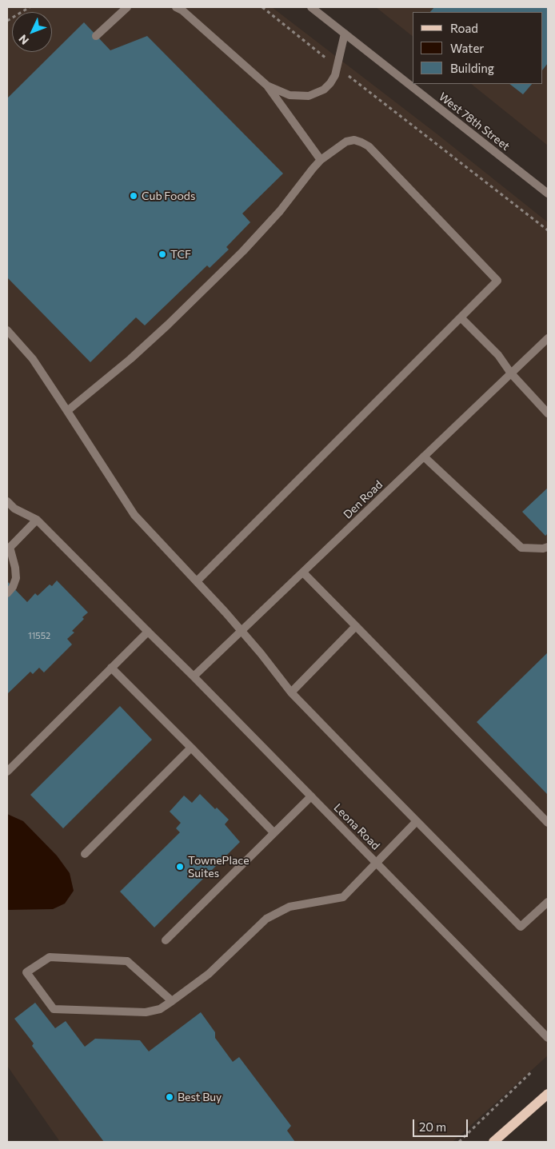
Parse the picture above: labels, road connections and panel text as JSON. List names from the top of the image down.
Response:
{
  "streets": {
    "street": ["West 78th Street", "Den Road", "Leona Road"]
  },
  "crossings": [
    ["Den Road", "Leona Road"]
  ],
  "places": [
    "Cub Foods",
    "TCF",
    "TownePlace Suites",
    "Best Buy"
  ],
  "house_numbers": ["11552"],
  "legend": ["Road", "Water", "Building"],
  "scale_bar": "20 m",
  "north": "bottom left"
}
